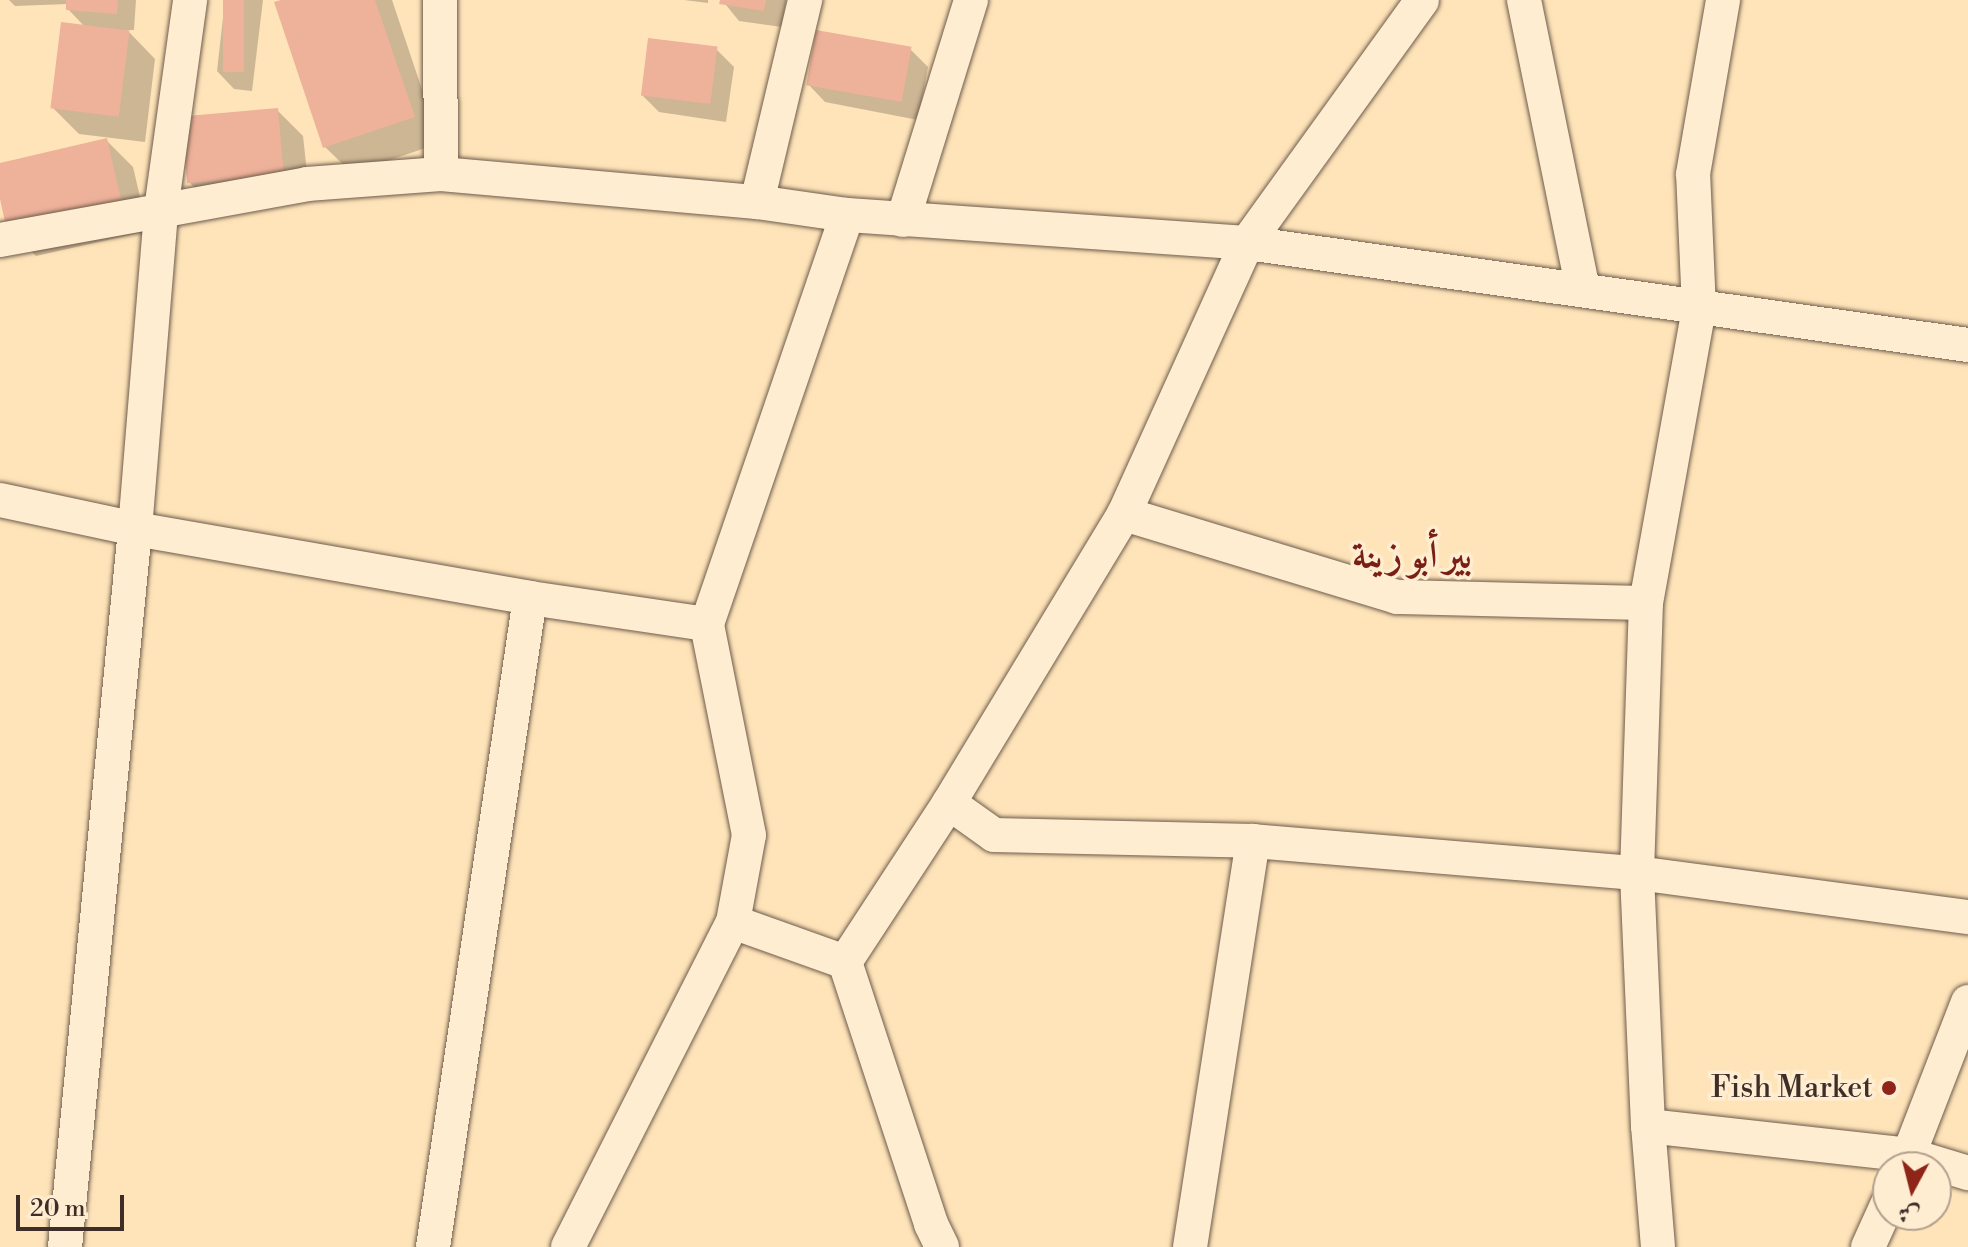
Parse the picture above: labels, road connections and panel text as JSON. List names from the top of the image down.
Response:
{
  "districts": ["بير أبو زينة"],
  "places": ["Fish Market"],
  "scale_bar": "20 m",
  "north": "bottom"
}
